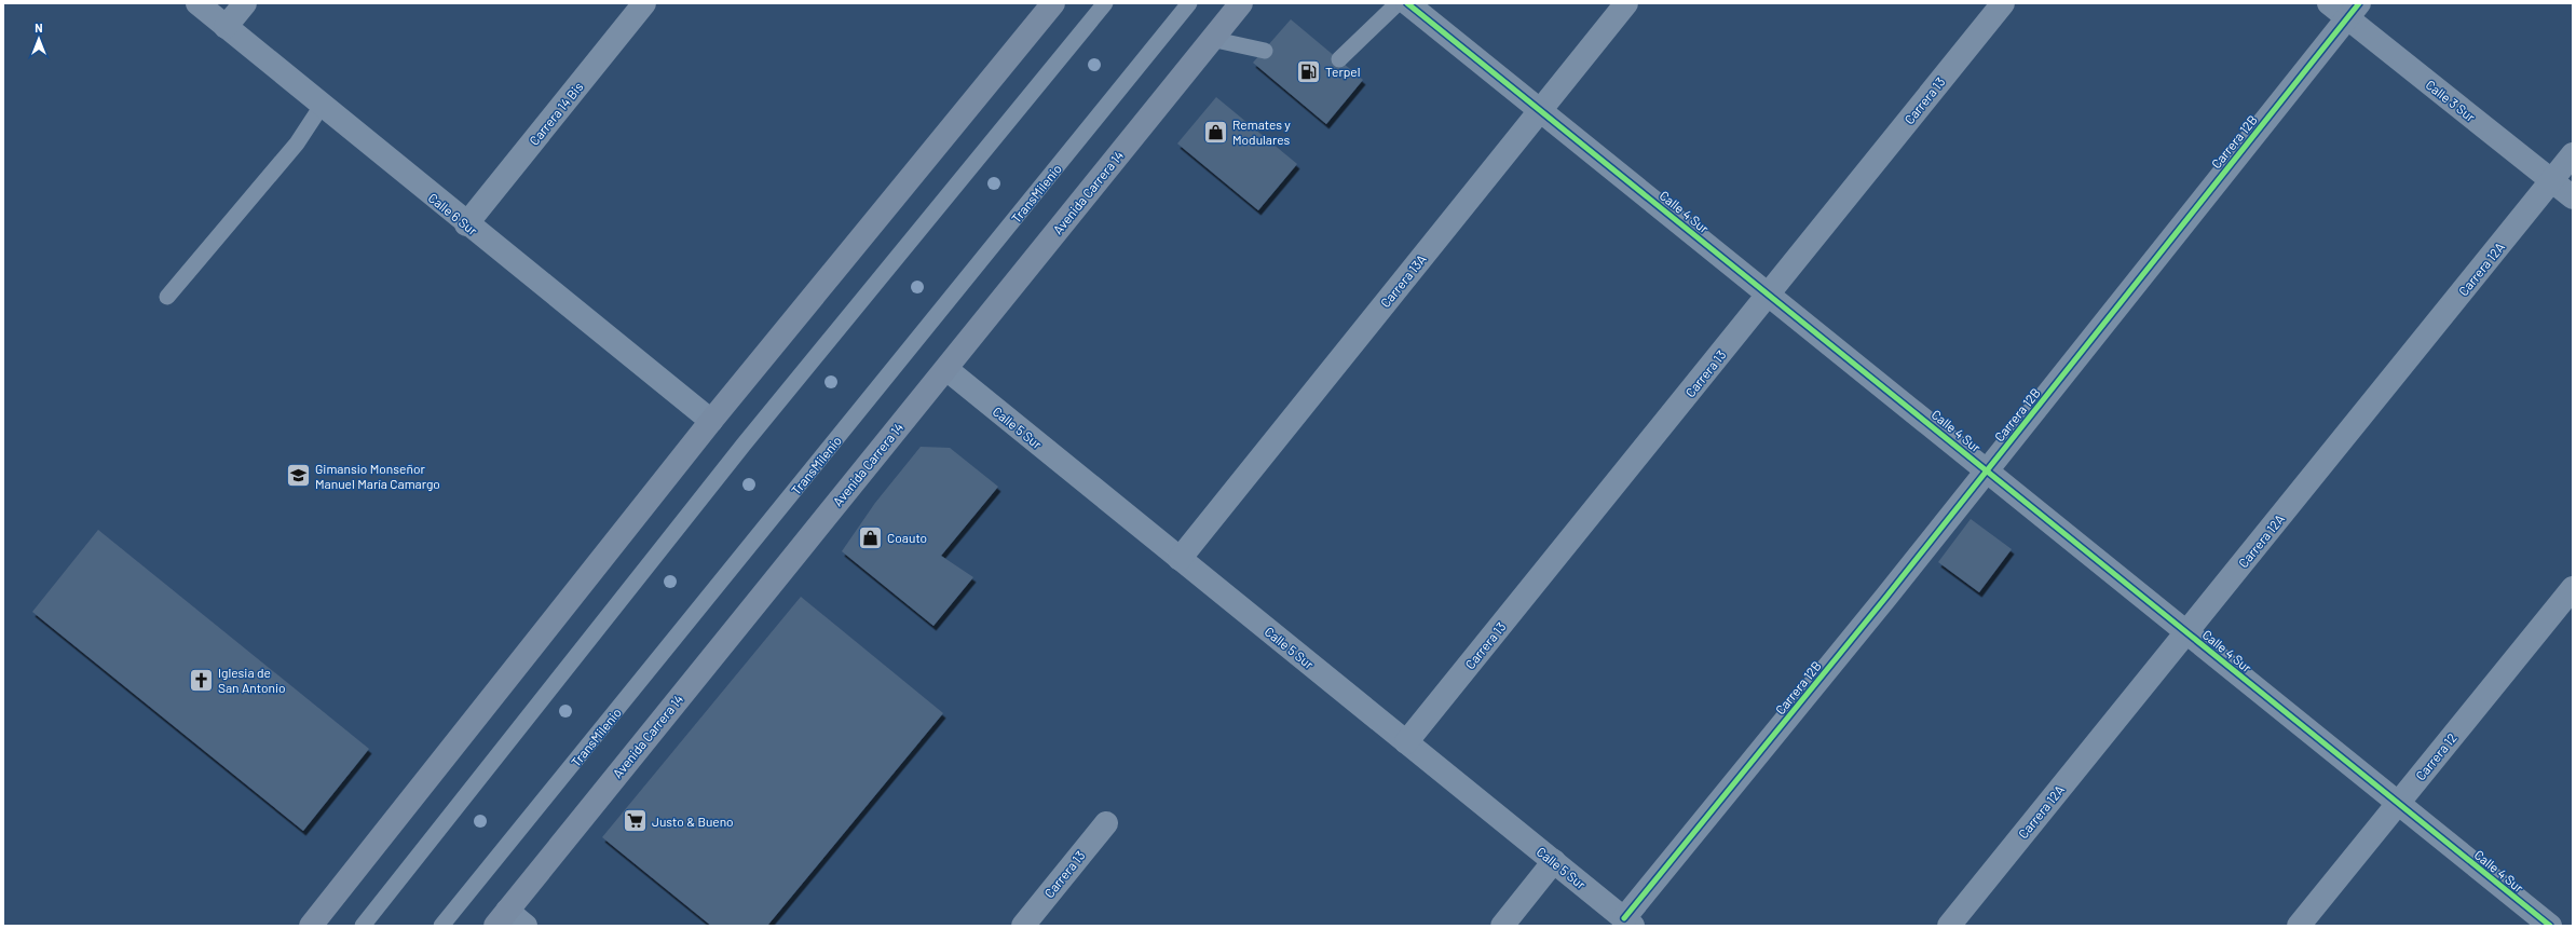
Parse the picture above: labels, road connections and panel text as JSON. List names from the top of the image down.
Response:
{
  "streets": {
    "main road": ["Avenida Carrera 14"],
    "street": [
      "Carrera 13",
      "Calle 3 Sur",
      "Carrera 14 Bis",
      "Carrera 12B",
      "Calle 4 Sur",
      "Calle 6 Sur",
      "Carrera 12A",
      "Carrera 13A",
      "Calle 5 Sur",
      "Carrera 12"
    ],
    "lane": ["TransMilenio"]
  },
  "crossings": [
    ["Carrera 13", "Calle 4 Sur"],
    ["Carrera 13", "Calle 5 Sur"],
    ["Calle 3 Sur", "Carrera 12B"],
    ["Calle 3 Sur", "Carrera 12A"],
    ["Carrera 14 Bis", "Calle 6 Sur"],
    ["Carrera 12B", "Calle 4 Sur"],
    ["Carrera 12B", "Calle 5 Sur"],
    ["Avenida Carrera 14", "Calle 5 Sur"],
    ["Calle 4 Sur", "Carrera 12A"],
    ["Calle 4 Sur", "Carrera 13A"],
    ["Calle 4 Sur", "Carrera 12"],
    ["Carrera 13A", "Calle 5 Sur"]
  ],
  "places": {
    "fuel station": ["Terpel"],
    "shop": ["Remates y Modulares", "Coauto"],
    "school or university": ["Gimansio Monseñor Manuel María Camargo"],
    "church": ["Iglesia de San Antonio"],
    "supermarket": ["Justo & Bueno"]
  },
  "north": "top"
}
